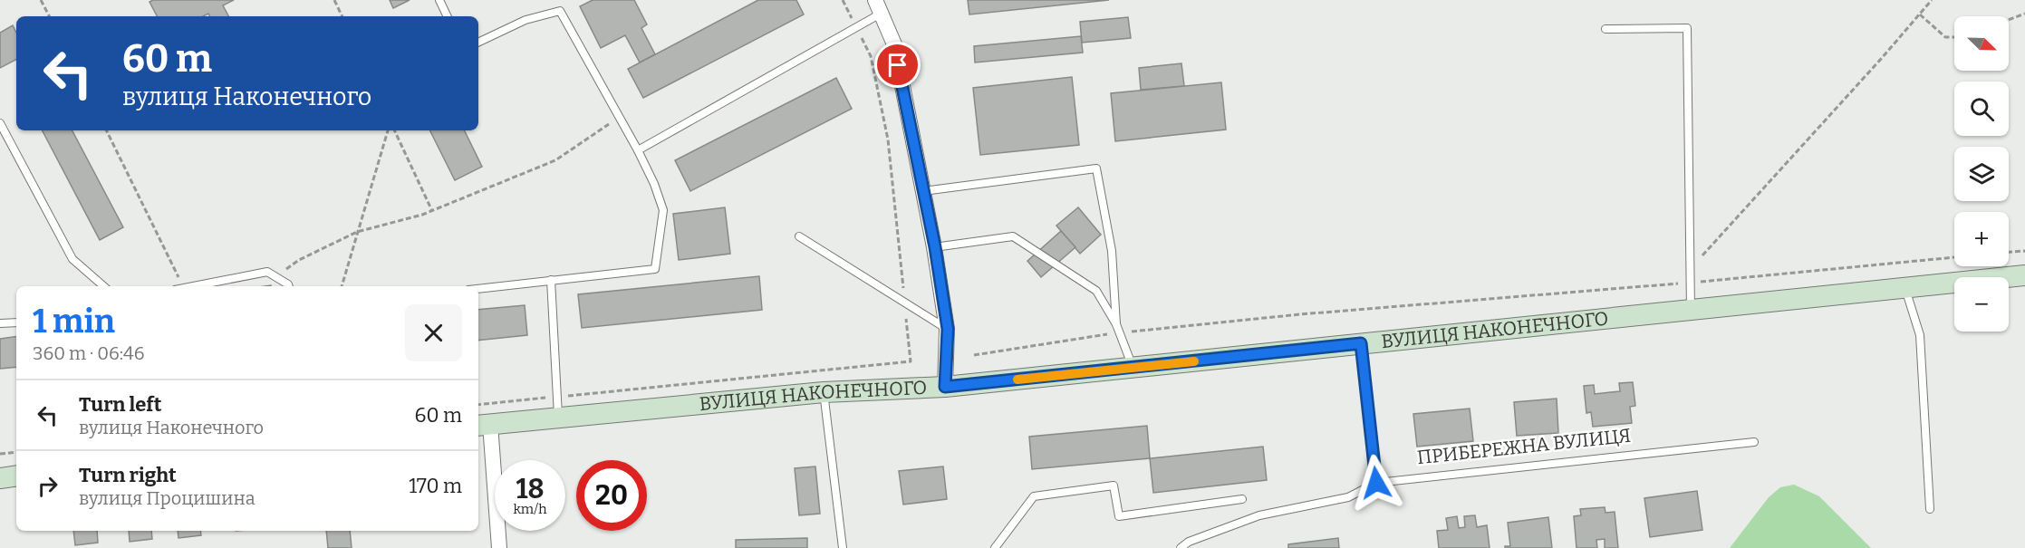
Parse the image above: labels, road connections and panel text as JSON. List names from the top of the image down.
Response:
{
  "streets": {
    "street": ["ВУЛИЦЯ НАКОНЕЧНОГО"],
    "lane": ["ПРИБЕРЕЖНА ВУЛИЦЯ"]
  },
  "north": "bottom right",
  "page": {
    "map_buttons": ["+", "−"],
    "turn": ["60 m", "вулиця Наконечного"],
    "heading": ["1 min", "360 m · 06:46"],
    "list": [
      {
        "name": "Turn left",
        "note": "вулиця Наконечного",
        "value": "60 m"
      },
      {
        "name": "Turn right",
        "note": "вулиця Процишина",
        "value": "170 m"
      }
    ],
    "speed": "18 km/h",
    "limit": "20"
  }
}
